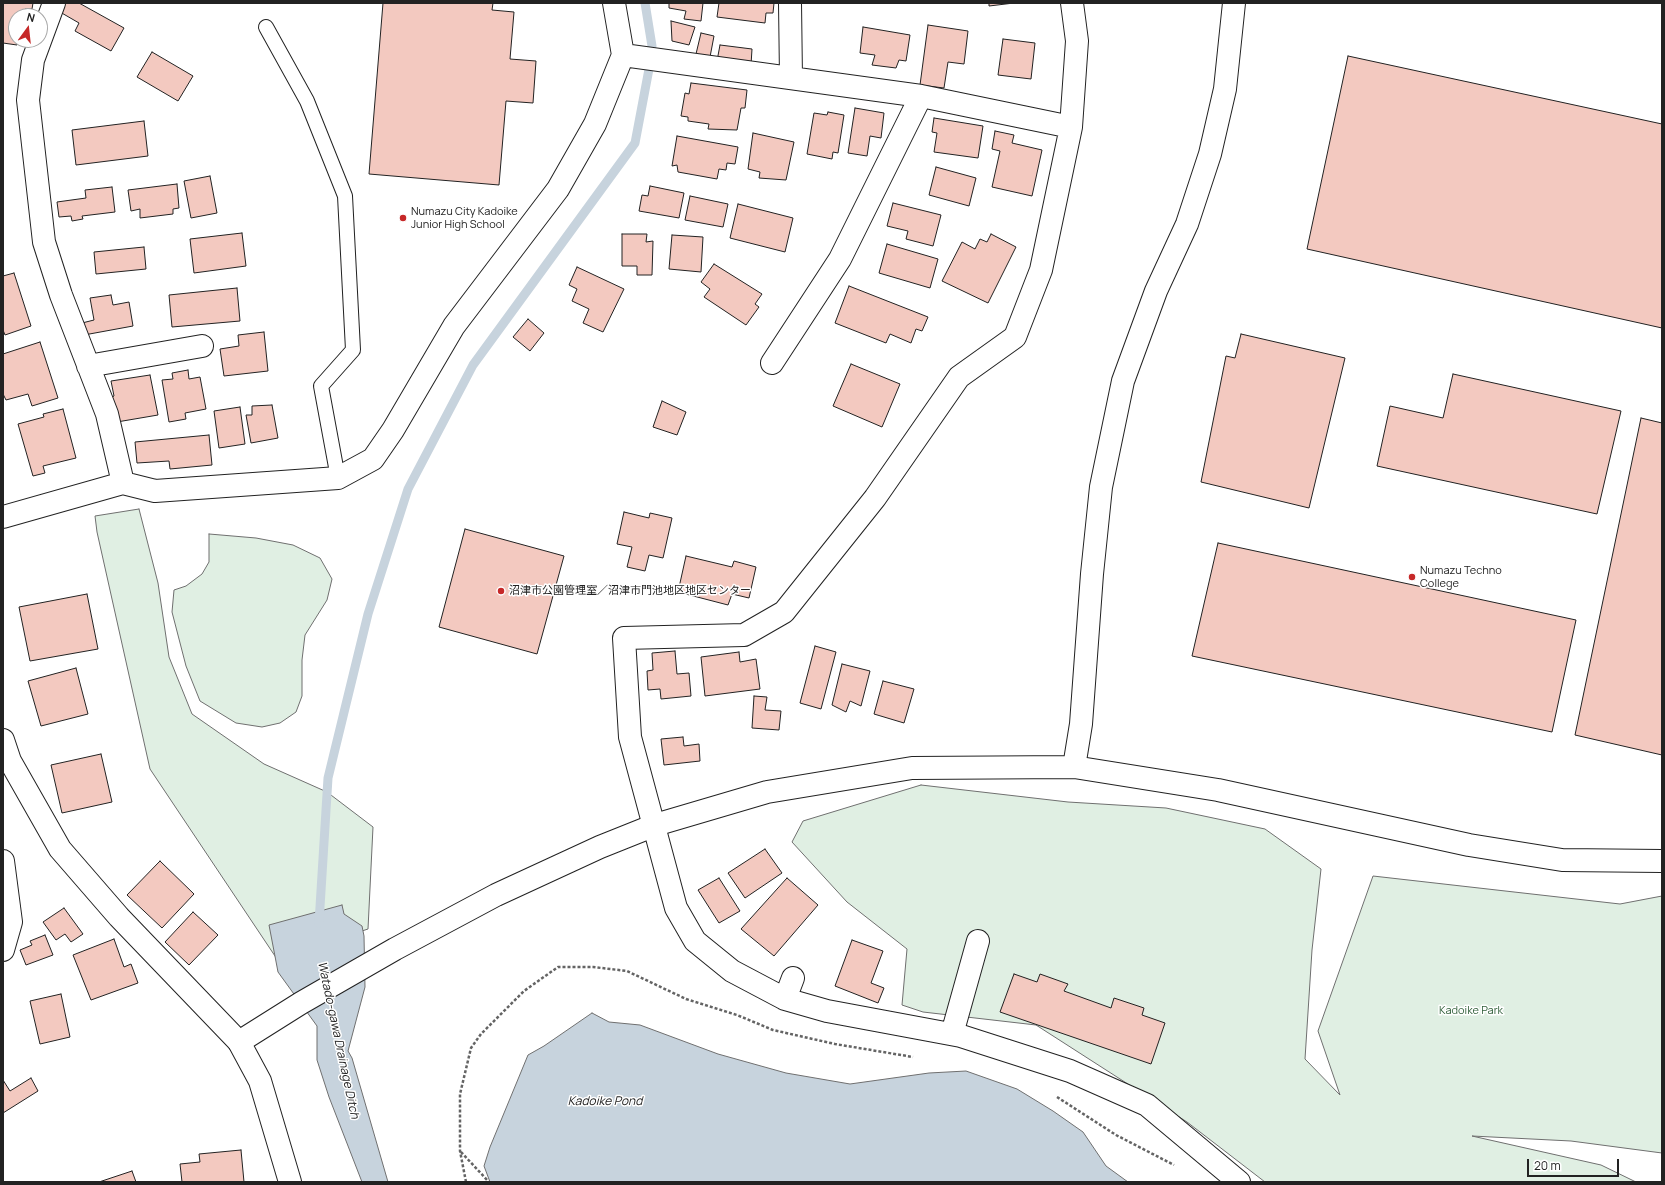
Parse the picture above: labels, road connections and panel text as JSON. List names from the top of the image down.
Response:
{
  "water": ["Watado-gawa Drainage Ditch", "Kadoike Pond"],
  "parks": ["Kadoike Park"],
  "places": ["Numazu City Kadoike Junior High School", "Numazu Techno College", "沼津市公園管理室／沼津市門池地区地区センター"],
  "scale_bar": "20 m",
  "north": "top"
}
